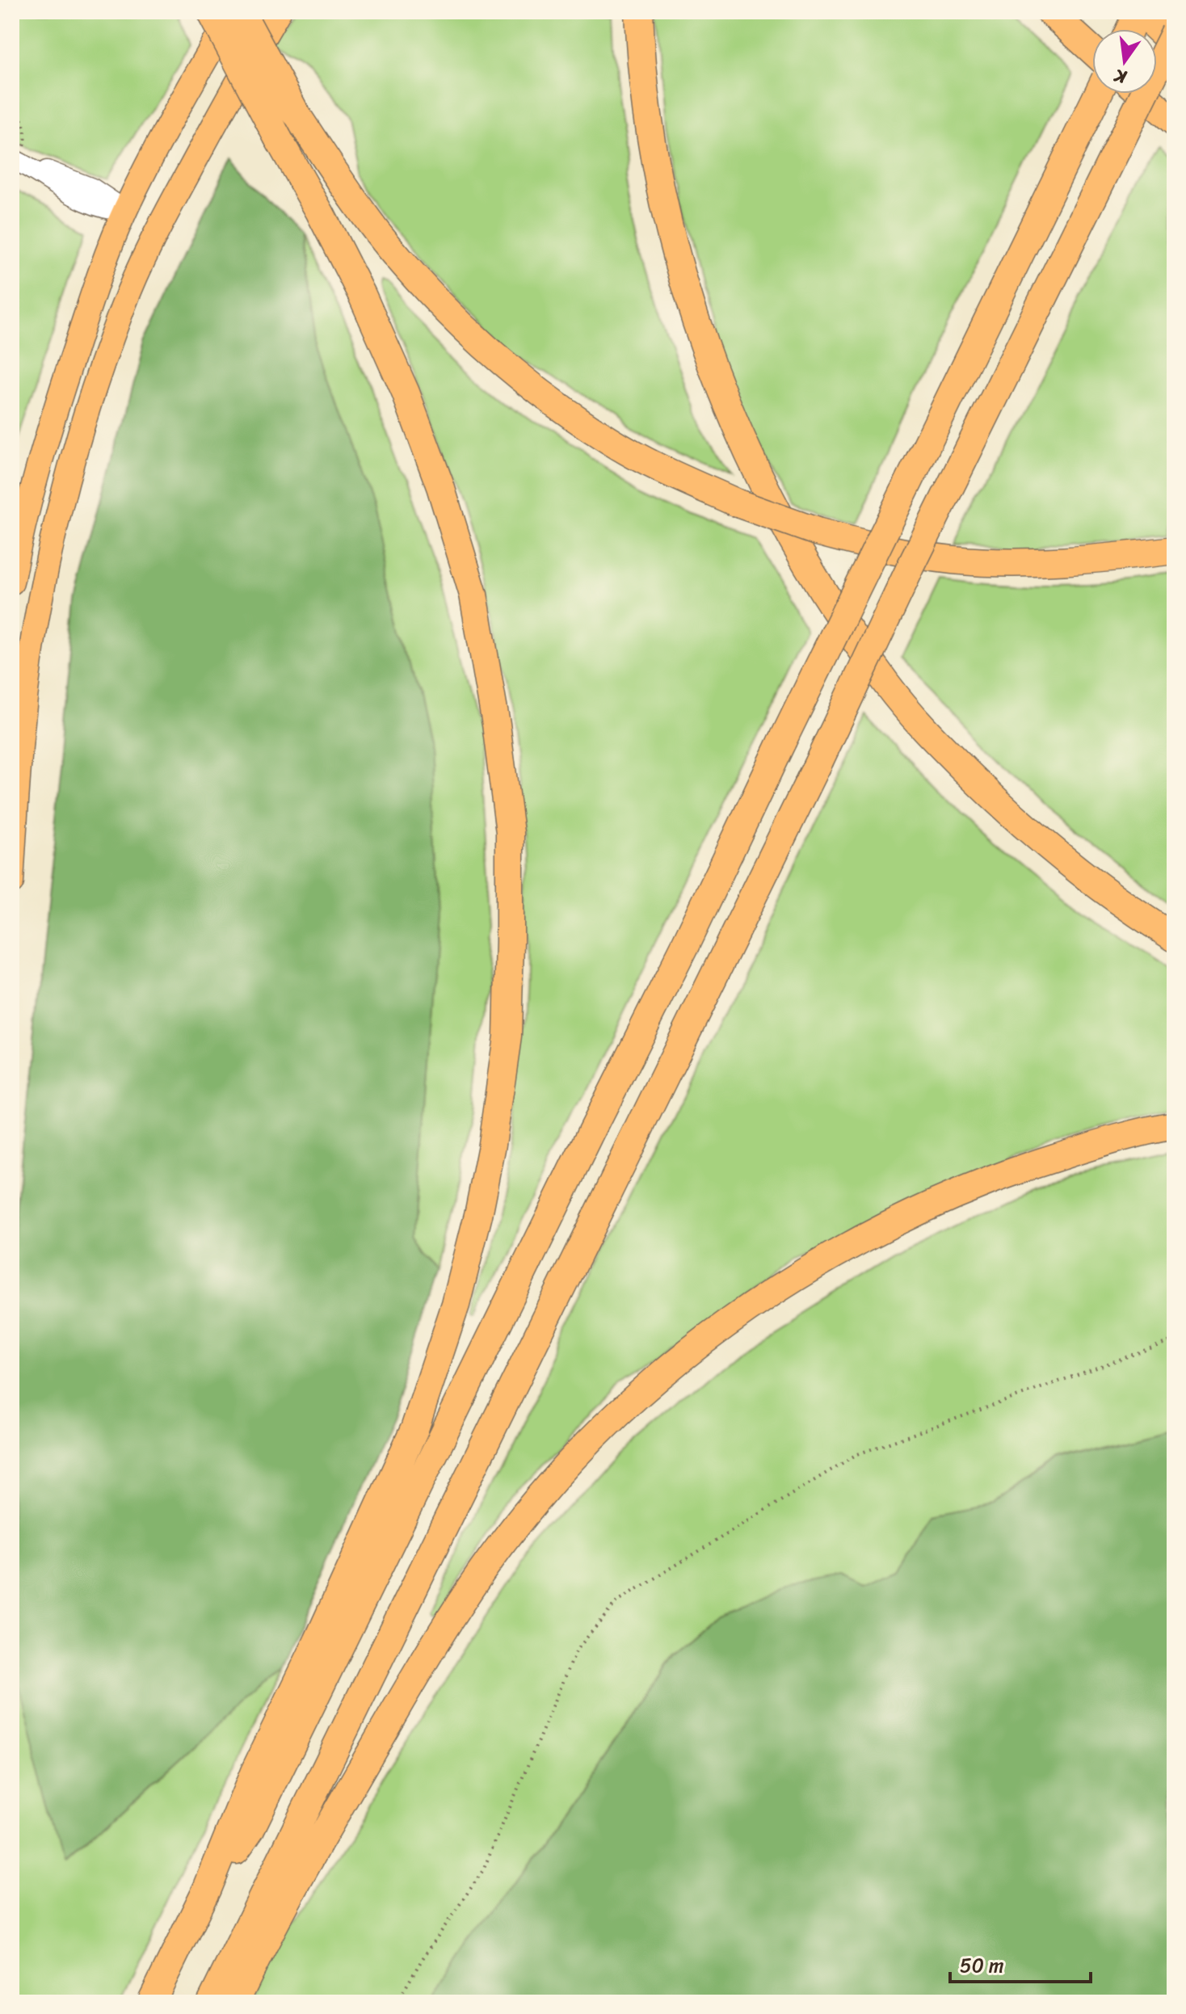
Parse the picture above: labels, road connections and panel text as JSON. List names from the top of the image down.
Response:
{
  "scale_bar": "50 m",
  "north": "bottom"
}
